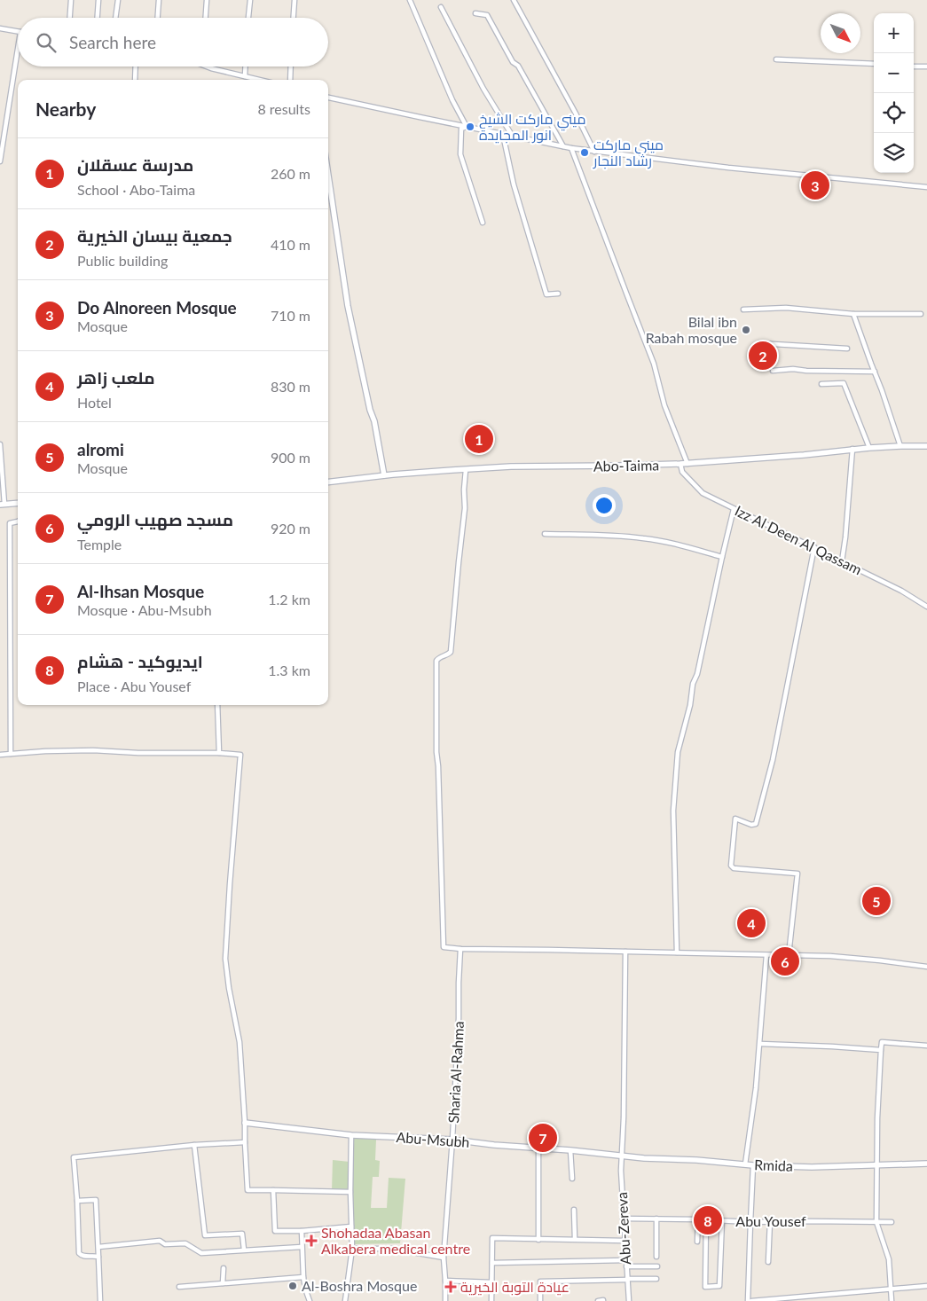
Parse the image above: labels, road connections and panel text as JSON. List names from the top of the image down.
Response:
{
  "streets": {
    "street": [
      "Abo-Taima",
      "Izz Al Deen Al Qassam",
      "Sharia Al-Rahma",
      "Abu-Msubh",
      "Rmida",
      "Abu Yousef",
      "Abu-Zereva"
    ]
  },
  "crossings": [
    ["Abo-Taima", "Izz Al Deen Al Qassam"],
    ["Sharia Al-Rahma", "Abu-Msubh"],
    ["Abu-Msubh", "Rmida"],
    ["Abu-Msubh", "Abu-Zereva"],
    ["Rmida", "Abu-Zereva"],
    ["Abu Yousef", "Abu-Zereva"]
  ],
  "places": {
    "other": [
      "ميني ماركت الشيخ انور المجايدة",
      "ميني ماركت رشاد النجار",
      "Bilal ibn Rabah mosque",
      "Al-Boshra Mosque"
    ],
    "health": ["Shohadaa Abasan Alkabera medical centre", "عيادة التوبة الخيرية"]
  },
  "north": "bottom right",
  "page": {
    "map_buttons": ["+", "−"],
    "search": "Search here",
    "heading": ["Nearby", "8 results"],
    "list": [
      {
        "mark": "1",
        "name": "مدرسة عسقلان",
        "note": "School · Abo-Taima",
        "value": "260 m"
      },
      {
        "mark": "2",
        "name": "جمعية بيسان الخيرية",
        "note": "Public building",
        "value": "410 m"
      },
      {
        "mark": "3",
        "name": "Do Alnoreen Mosque",
        "note": "Mosque",
        "value": "710 m"
      },
      {
        "mark": "4",
        "name": "ملعب زاهر",
        "note": "Hotel",
        "value": "830 m"
      },
      {
        "mark": "5",
        "name": "alromi",
        "note": "Mosque",
        "value": "900 m"
      },
      {
        "mark": "6",
        "name": "مسجد صهيب الرومي",
        "note": "Temple",
        "value": "920 m"
      },
      {
        "mark": "7",
        "name": "Al-Ihsan Mosque",
        "note": "Mosque · Abu-Msubh",
        "value": "1.2 km"
      },
      {
        "mark": "8",
        "name": "ايديوكيد - هشام",
        "note": "Place · Abu Yousef",
        "value": "1.3 km"
      }
    ],
    "pins": [
      "3",
      "2",
      "1",
      "5",
      "4",
      "6",
      "7",
      "8"
    ]
  }
}
